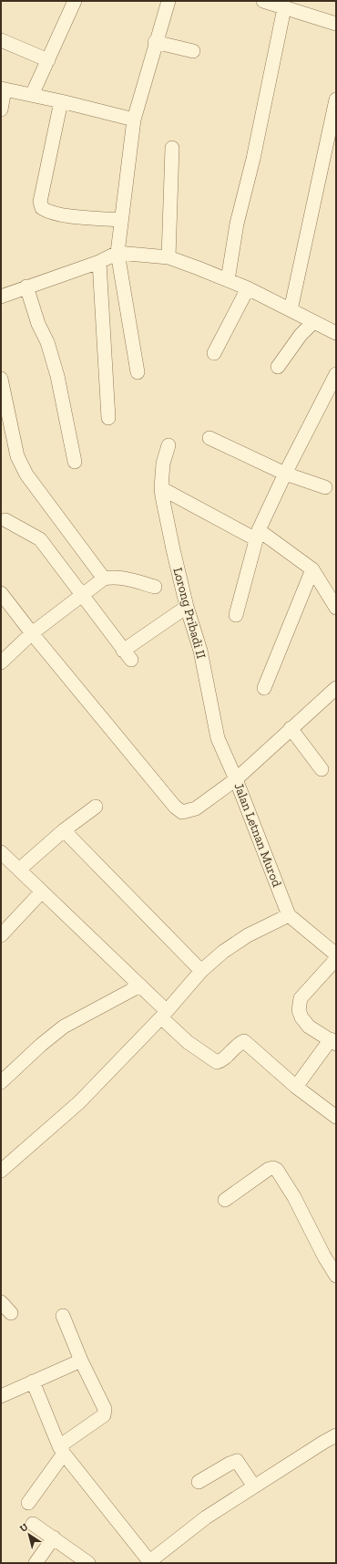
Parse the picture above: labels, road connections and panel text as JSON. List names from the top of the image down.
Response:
{
  "streets": {
    "street": ["Lorong Pribadi II", "Jalan Letnan Murod"]
  },
  "crossings": [
    ["Lorong Pribadi II", "Jalan Letnan Murod"]
  ],
  "north": "top left"
}
